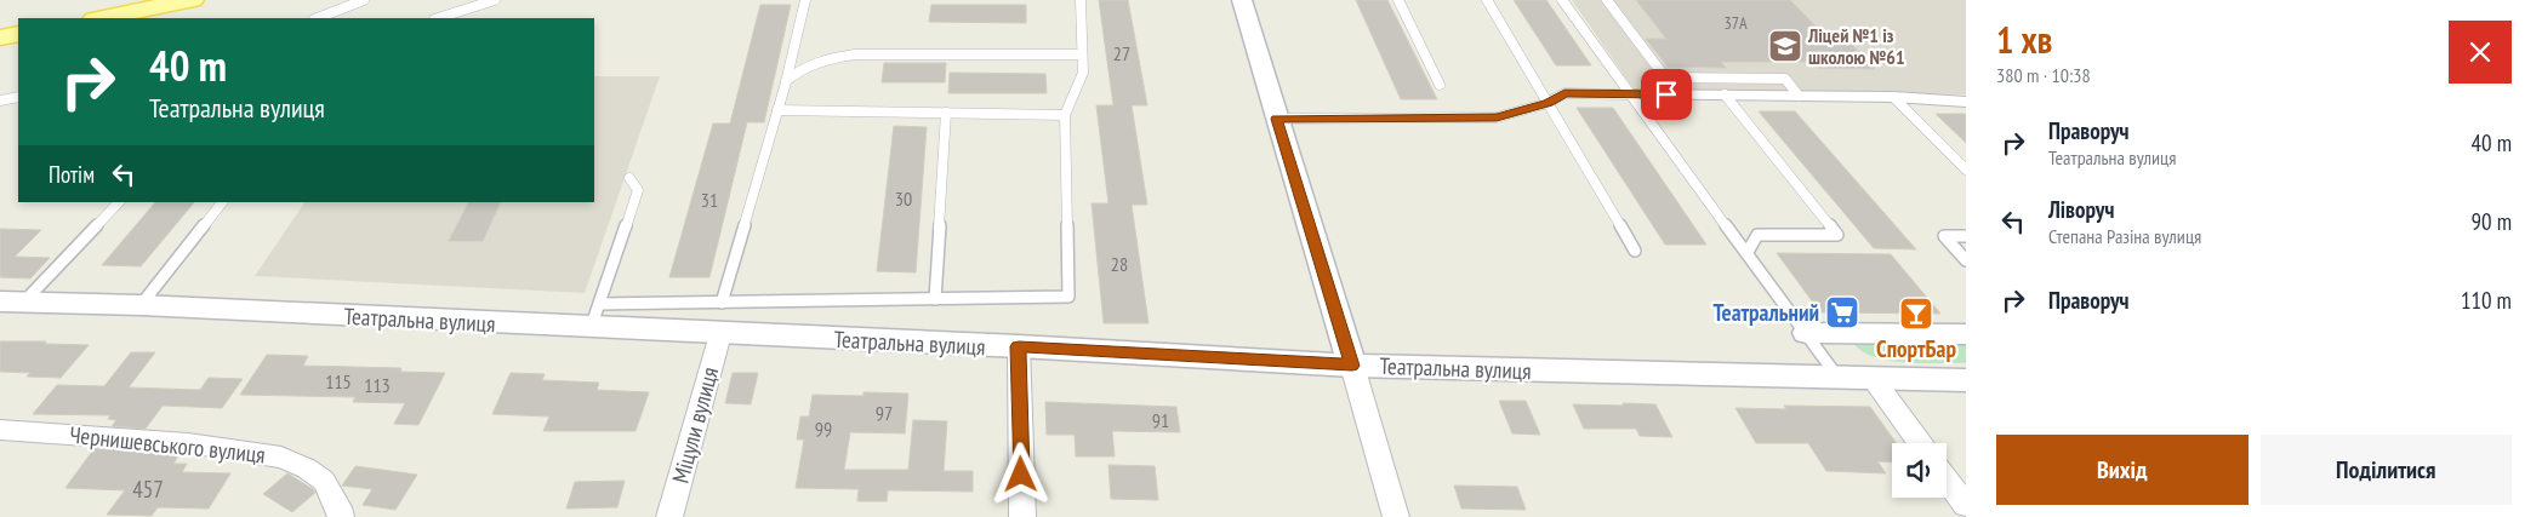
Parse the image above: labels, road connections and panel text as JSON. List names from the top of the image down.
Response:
{
  "streets": {
    "street": ["Театральна вулиця", "Міцули вулиця", "Чернишевського вулиця"]
  },
  "crossings": [
    ["Театральна вулиця", "Міцули вулиця"]
  ],
  "places": {
    "school or university": ["Ліцей №1 із школою №61"],
    "supermarket": ["Театральний"],
    "bar": ["СпортБар"]
  },
  "house_numbers": [
    "37А",
    "27",
    "30",
    "31",
    "28",
    "115",
    "113",
    "97",
    "91",
    "99",
    "457"
  ],
  "page": {
    "heading": ["1 хв", "380 m · 10:38"],
    "turn": ["40 m", "Театральна вулиця"],
    "list": [
      {
        "name": "Праворуч",
        "note": "Театральна вулиця",
        "value": "40 m"
      },
      {
        "name": "Ліворуч",
        "note": "Степана Разіна вулиця",
        "value": "90 m"
      },
      {
        "name": "Праворуч",
        "value": "110 m"
      }
    ],
    "then": "Потім",
    "buttons": ["Вихід", "Поділитися"]
  }
}
